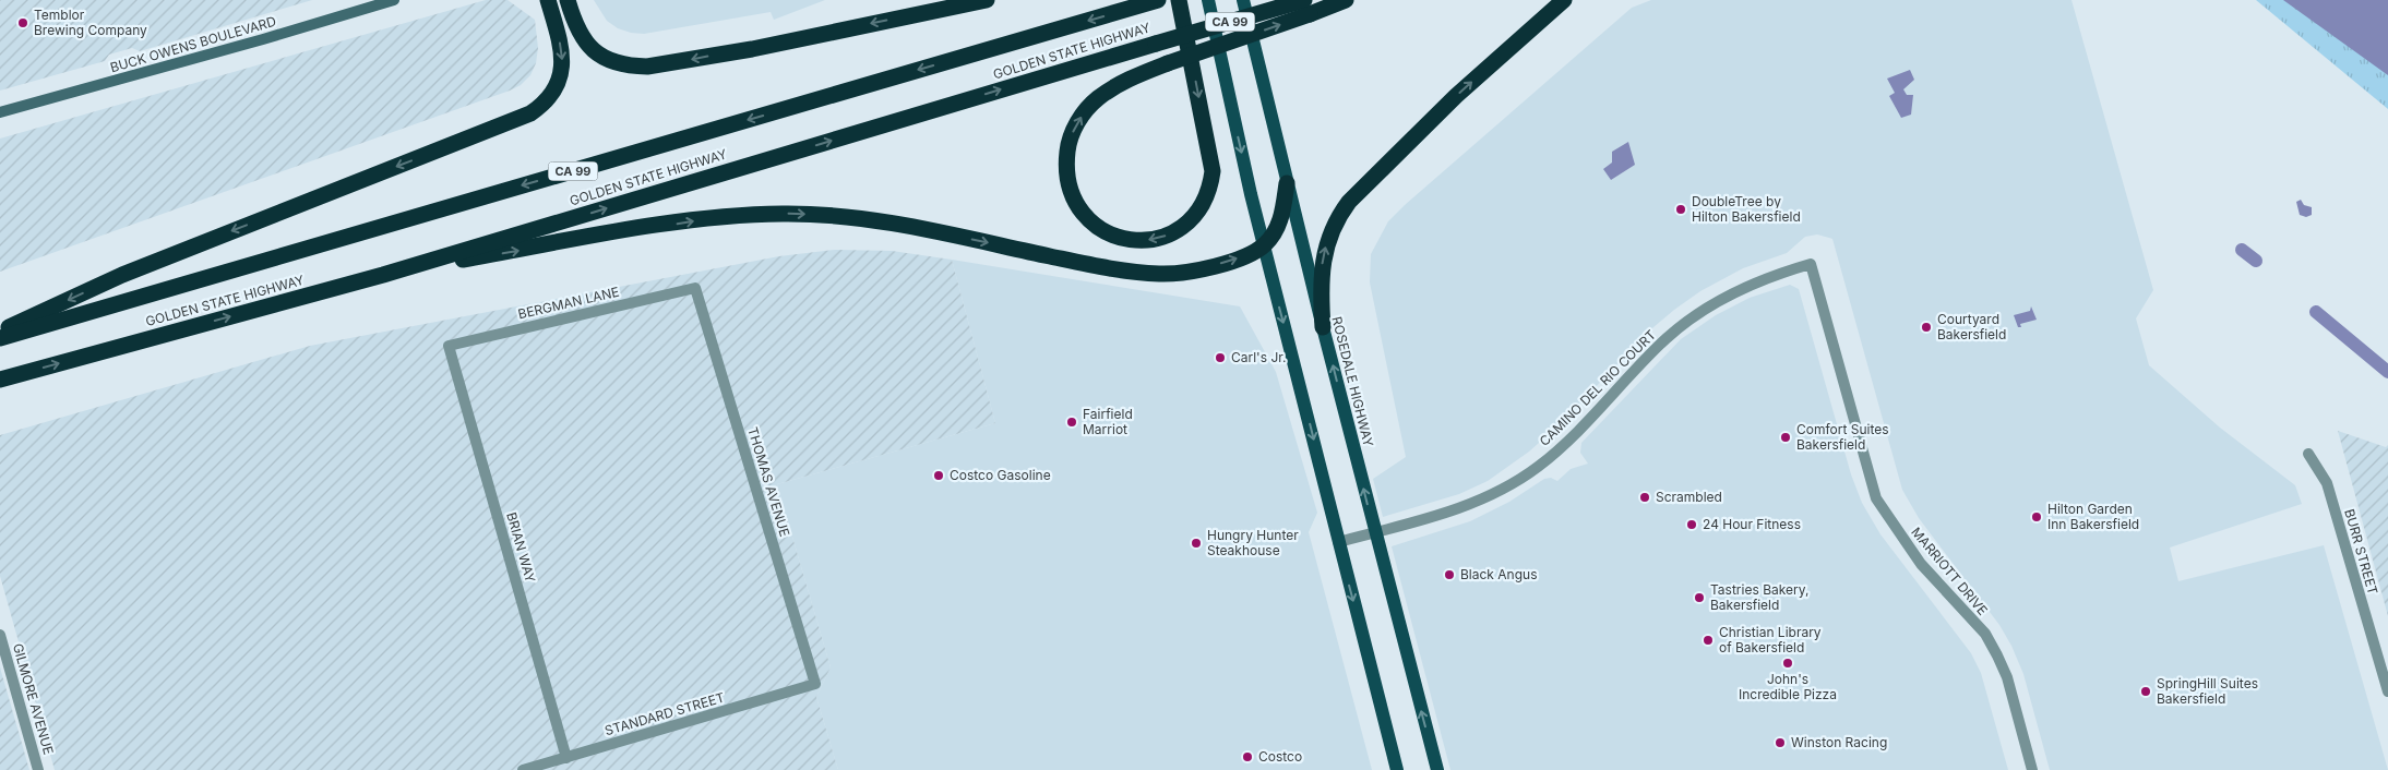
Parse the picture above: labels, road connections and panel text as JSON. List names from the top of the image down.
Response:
{
  "streets": {
    "highway": ["CA 99", "GOLDEN STATE HIGHWAY"],
    "main road": ["BUCK OWENS BOULEVARD", "ROSEDALE HIGHWAY"],
    "street": [
      "BERGMAN LANE",
      "CAMINO DEL RIO COURT",
      "THOMAS AVENUE",
      "BRIAN WAY",
      "BURR STREET",
      "MARRIOTT DRIVE",
      "GILMORE AVENUE",
      "STANDARD STREET"
    ]
  },
  "crossings": [
    ["BERGMAN LANE", "THOMAS AVENUE"],
    ["BERGMAN LANE", "BRIAN WAY"],
    ["ROSEDALE HIGHWAY", "CAMINO DEL RIO COURT"],
    ["CAMINO DEL RIO COURT", "MARRIOTT DRIVE"],
    ["THOMAS AVENUE", "STANDARD STREET"],
    ["BRIAN WAY", "STANDARD STREET"]
  ],
  "places": [
    "Temblor Brewing Company",
    "DoubleTree by Hilton Bakersfield",
    "Courtyard Bakersfield",
    "Carl's Jr.",
    "Fairfield Marriot",
    "Comfort Suites Bakersfield",
    "Costco Gasoline",
    "Scrambled",
    "Hilton Garden Inn Bakersfield",
    "24 Hour Fitness",
    "Hungry Hunter Steakhouse",
    "Black Angus",
    "Tastries Bakery, Bakersfield",
    "Christian Library of Bakersfield",
    "John's Incredible Pizza",
    "SpringHill Suites Bakersfield",
    "Winston Racing",
    "Costco"
  ]
}
